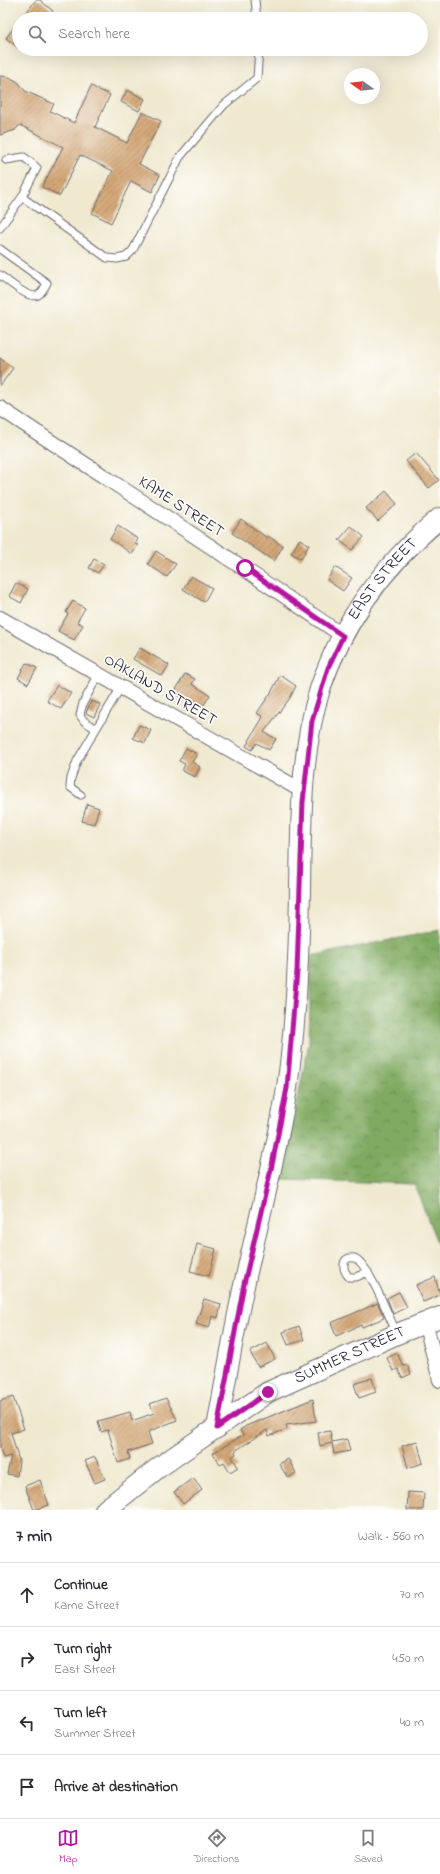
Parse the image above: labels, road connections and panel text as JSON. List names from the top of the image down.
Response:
{
  "streets": {
    "street": [
      "KAME STREET",
      "EAST STREET",
      "OAKLAND STREET",
      "SUMMER STREET"
    ]
  },
  "crossings": [
    ["KAME STREET", "EAST STREET"],
    ["EAST STREET", "OAKLAND STREET"],
    ["EAST STREET", "SUMMER STREET"]
  ],
  "north": "left",
  "page": {
    "search": "Search here",
    "heading": ["7 min", "Walk · 560 m"],
    "list": [
      ["Continue", "Kame Street", "70 m"],
      ["Turn right", "East Street", "450 m"],
      ["Turn left", "Summer Street", "40 m"],
      "Arrive at destination"
    ],
    "nav": ["Map", "Directions", "Saved"]
  }
}
